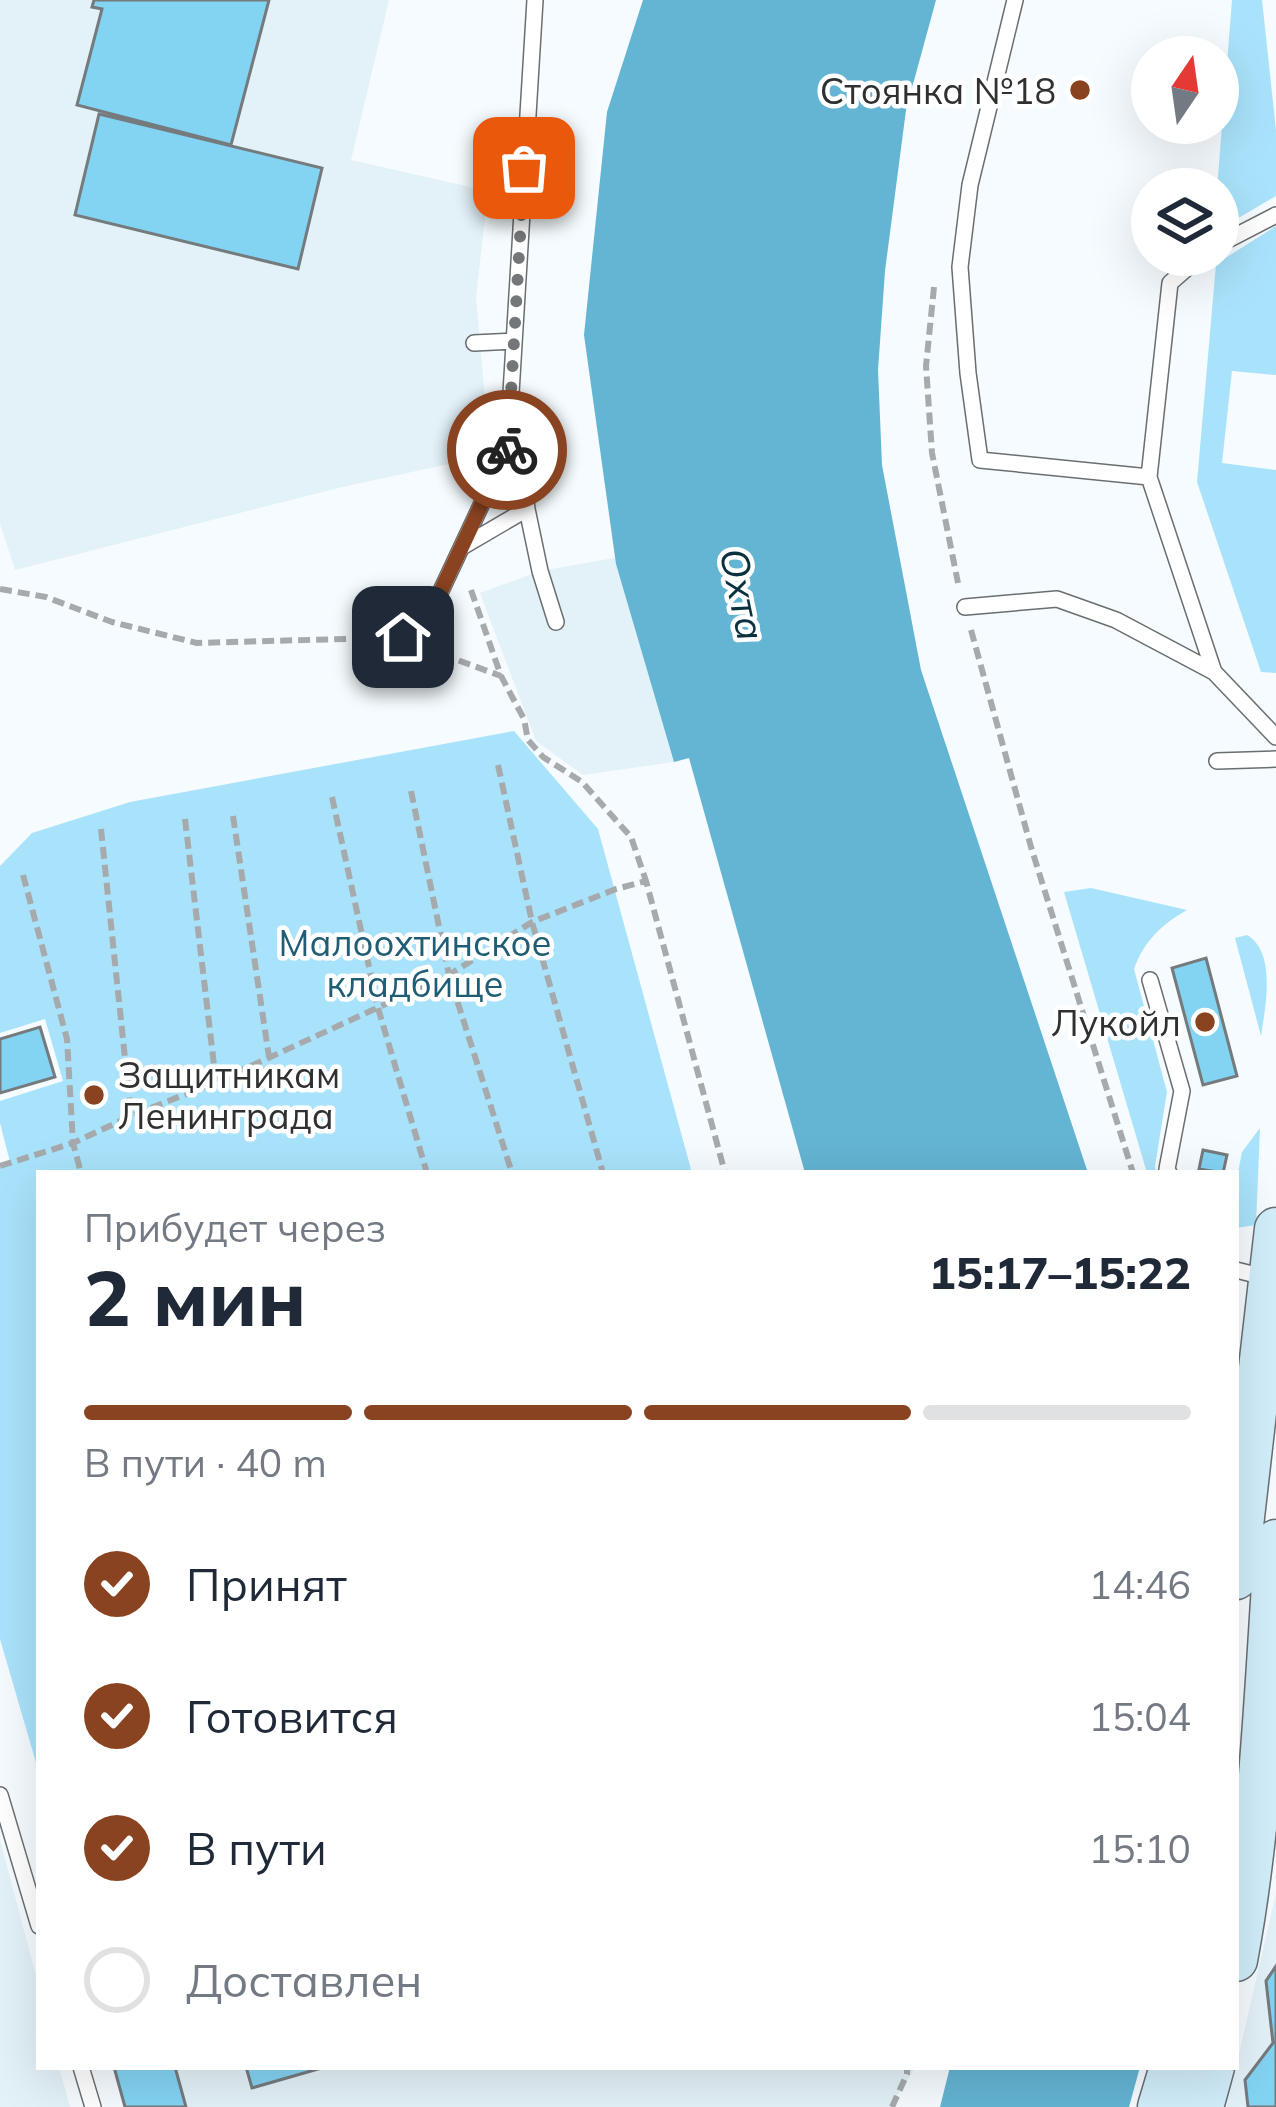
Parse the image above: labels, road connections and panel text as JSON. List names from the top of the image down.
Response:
{
  "water": ["Охта"],
  "parks": ["Малоохтинское кладбище"],
  "places": ["Стоянка №18", "Лукойл", "Защитникам Ленинграда"],
  "north": "top",
  "page": {
    "heading": ["2 мин", "Прибудет через", "15:17–15:22"],
    "bar": "В пути · 40 m",
    "list": [
      ["Принят", "14:46"],
      ["Готовится", "15:04"],
      ["В пути", "15:10"],
      "Доставлен"
    ]
  }
}
